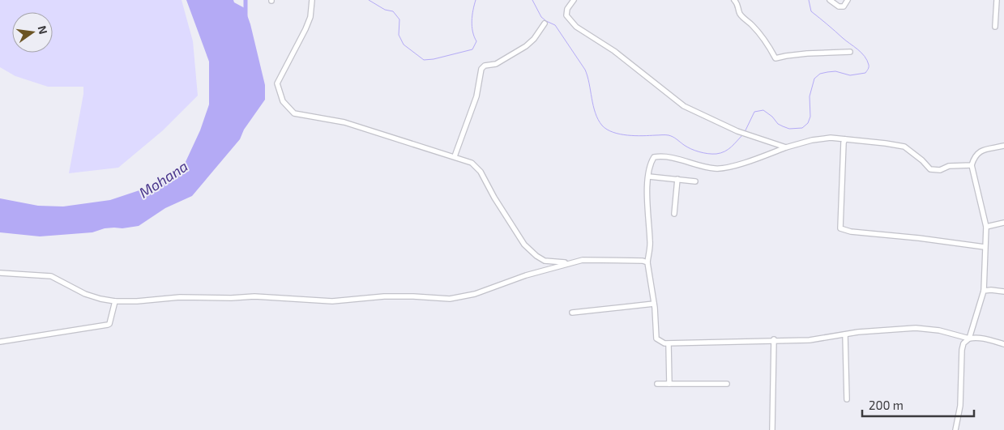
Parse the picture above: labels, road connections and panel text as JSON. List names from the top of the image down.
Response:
{
  "water": ["Mohana"],
  "scale_bar": "200 m",
  "north": "right"
}
